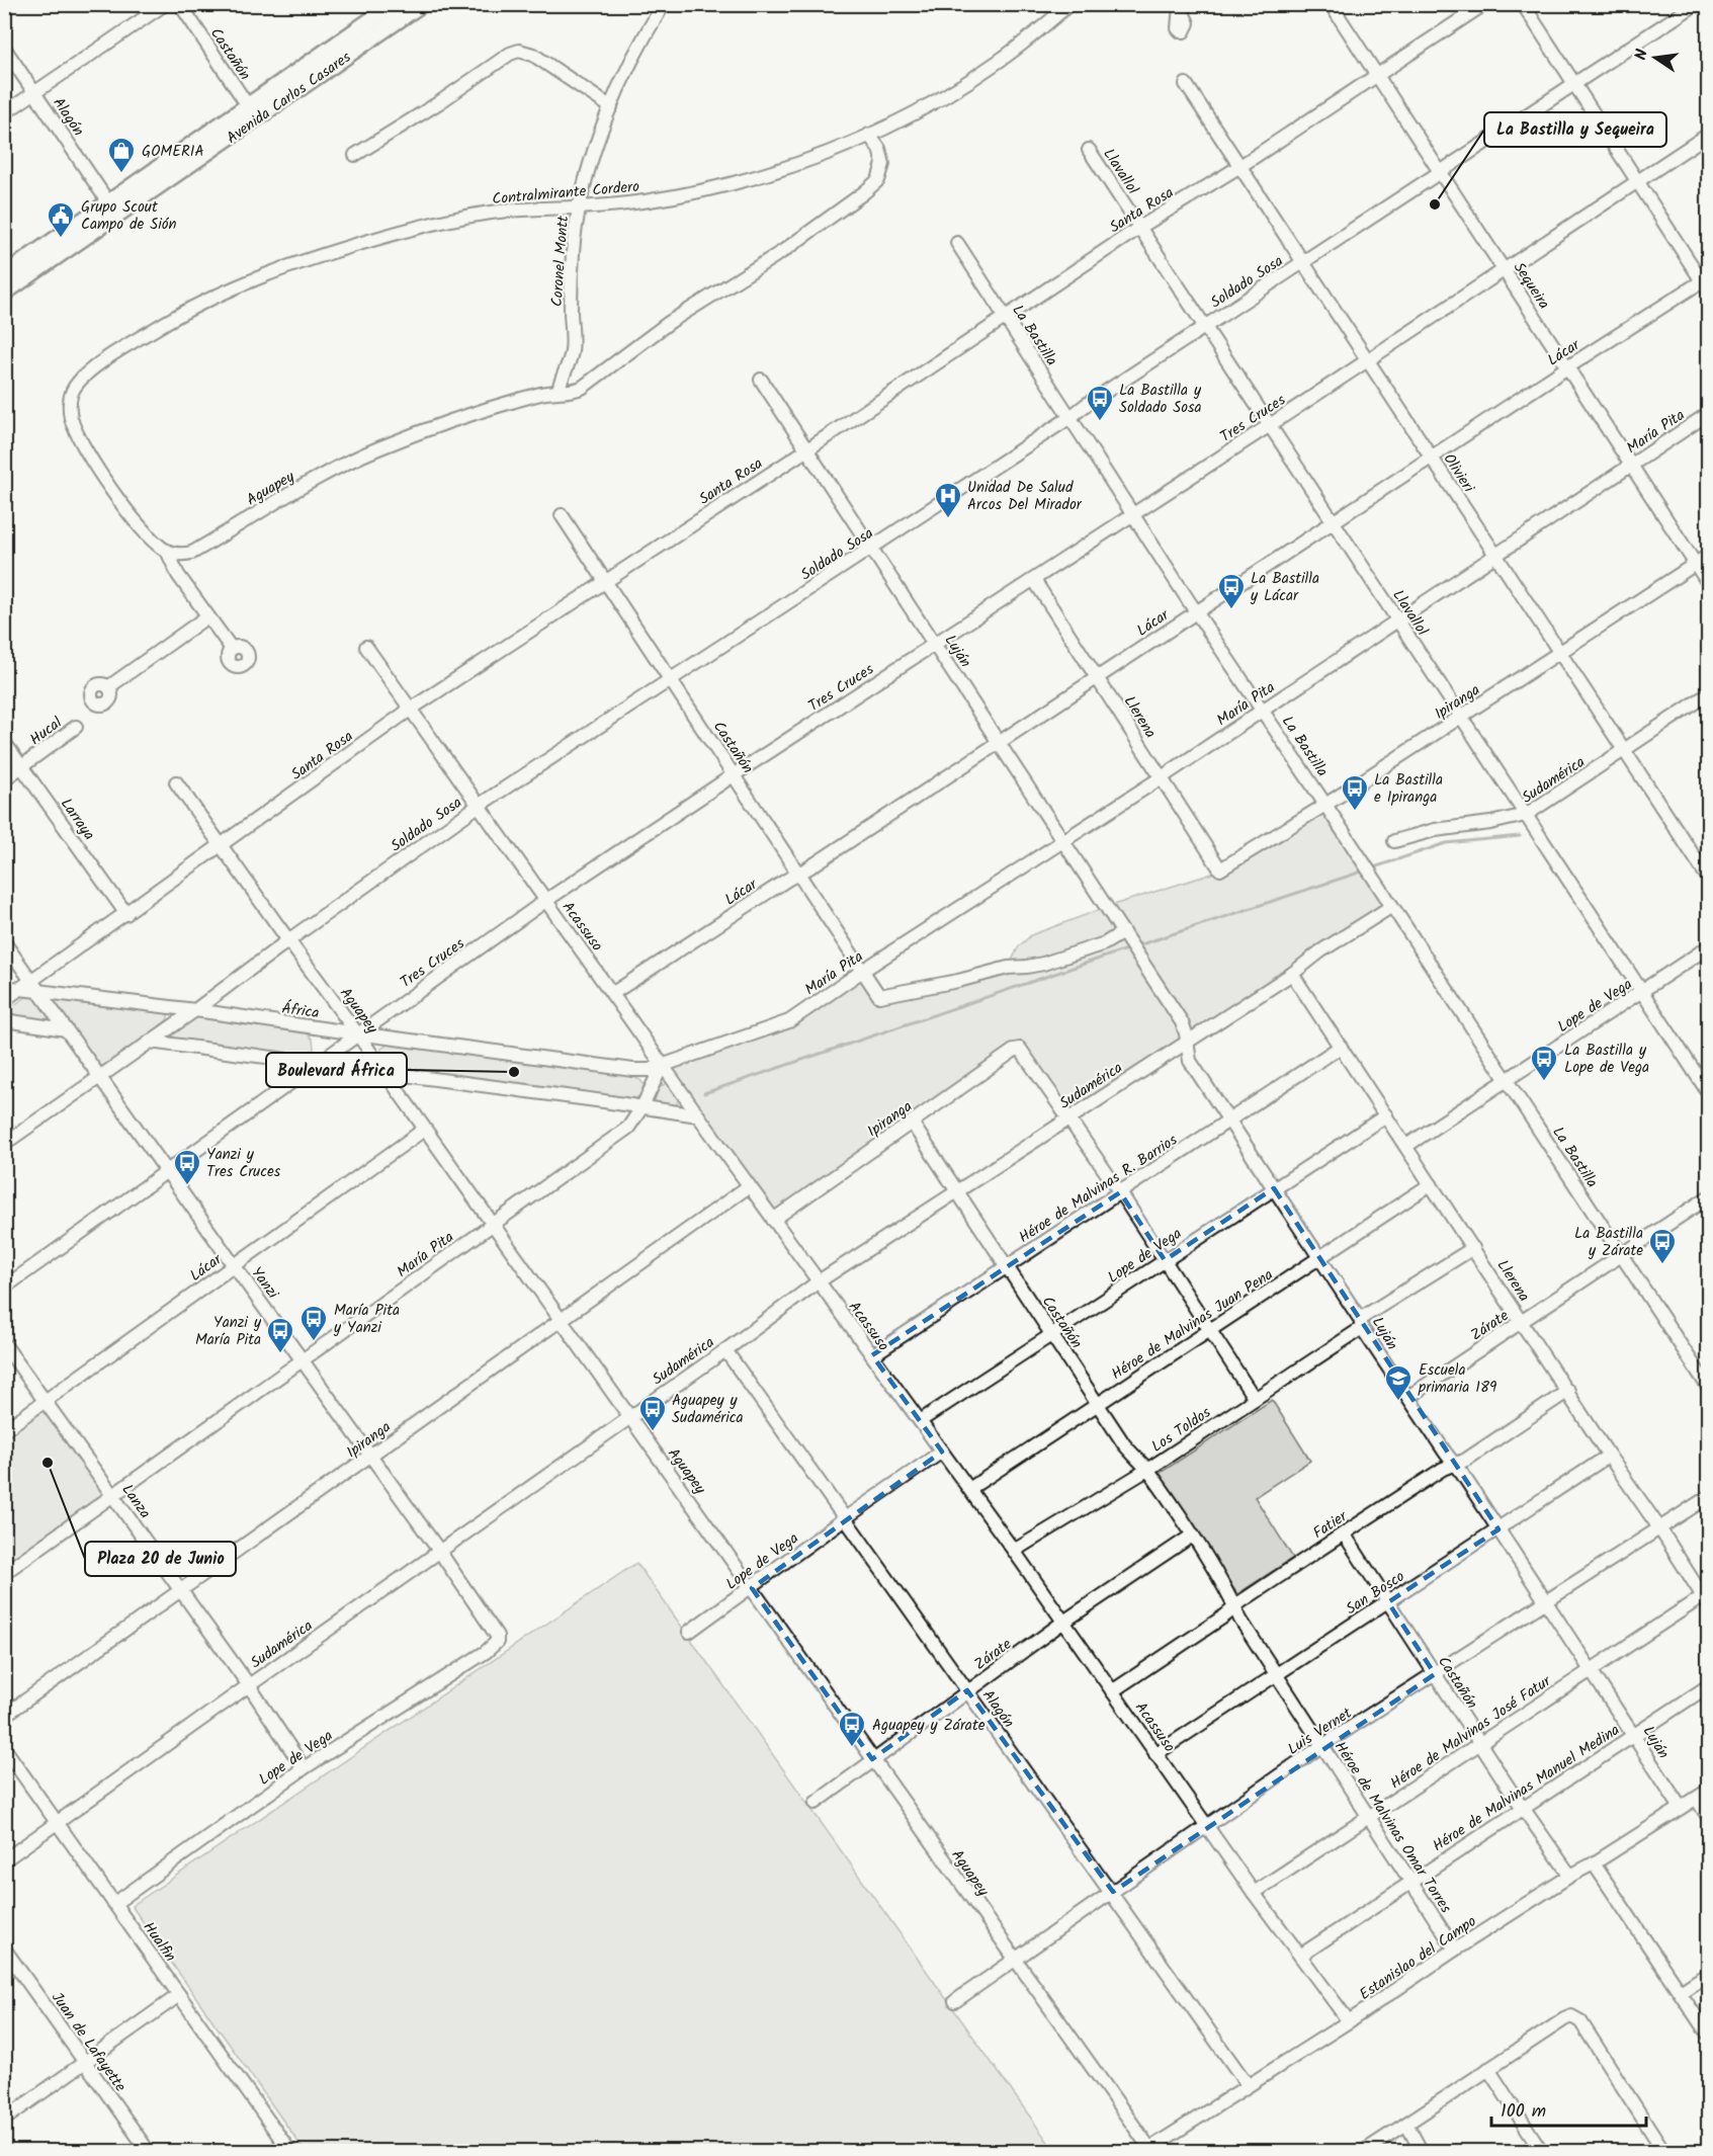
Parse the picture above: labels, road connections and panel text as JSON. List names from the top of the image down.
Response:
{
  "streets": {
    "main road": ["Avenida Carlos Casares"],
    "street": [
      "Castañón",
      "Alagón",
      "Llavallol",
      "Contralmirante Cordero",
      "Santa Rosa",
      "Coronel Montt",
      "Soldado Sosa",
      "Sequeira",
      "La Bastilla",
      "Lácar",
      "Tres Cruces",
      "María Pita",
      "Olivieri",
      "Aguapey",
      "Luján",
      "Ipiranga",
      "Llerena",
      "Hucal",
      "Sudamérica",
      "Larraya",
      "Acassuso",
      "Lope de Vega",
      "África",
      "Héroe de Malvinas R. Barrios",
      "Yanzi",
      "Héroe de Malvinas Juan Pena",
      "Zárate",
      "Los Toldos",
      "Lanza",
      "Fatier",
      "San Bosco",
      "Luis Vernet",
      "Héroe de Malvinas José Fatur",
      "Héroe de Malvinas Manuel Medina",
      "Héroe de Malvinas Omar Torres",
      "Hualfin",
      "Estanislao del Campo",
      "Juan de Lafayette"
    ]
  },
  "crossings": [
    ["Castañón", "Avenida Carlos Casares"],
    ["Castañón", "Santa Rosa"],
    ["Castañón", "Soldado Sosa"],
    ["Castañón", "Lácar"],
    ["Castañón", "Tres Cruces"],
    ["Castañón", "María Pita"],
    ["Castañón", "Luján"],
    ["Castañón", "Ipiranga"],
    ["Castañón", "Sudamérica"],
    ["Castañón", "Lope de Vega"],
    ["Castañón", "Héroe de Malvinas R. Barrios"],
    ["Castañón", "Héroe de Malvinas Juan Pena"],
    ["Castañón", "Zárate"],
    ["Castañón", "Los Toldos"],
    ["Castañón", "Fatier"],
    ["Castañón", "San Bosco"],
    ["Castañón", "Luis Vernet"],
    ["Castañón", "Héroe de Malvinas José Fatur"],
    ["Castañón", "Héroe de Malvinas Manuel Medina"],
    ["Castañón", "Héroe de Malvinas Omar Torres"],
    ["Castañón", "Estanislao del Campo"],
    ["Avenida Carlos Casares", "Alagón"],
    ["Alagón", "Sudamérica"],
    ["Alagón", "Lope de Vega"],
    ["Alagón", "Zárate"],
    ["Alagón", "Luis Vernet"],
    ["Alagón", "Estanislao del Campo"],
    ["Llavallol", "Santa Rosa"],
    ["Llavallol", "Soldado Sosa"],
    ["Llavallol", "Lácar"],
    ["Llavallol", "Tres Cruces"],
    ["Llavallol", "María Pita"],
    ["Llavallol", "Ipiranga"],
    ["Llavallol", "Sudamérica"],
    ["Llavallol", "Lope de Vega"],
    ["Contralmirante Cordero", "Coronel Montt"],
    ["Contralmirante Cordero", "Aguapey"],
    ["Santa Rosa", "Sequeira"],
    ["Santa Rosa", "La Bastilla"],
    ["Santa Rosa", "Olivieri"],
    ["Santa Rosa", "Aguapey"],
    ["Santa Rosa", "Luján"],
    ["Santa Rosa", "Larraya"],
    ["Santa Rosa", "Acassuso"],
    ["Santa Rosa", "África"],
    ["Santa Rosa", "Yanzi"],
    ["Coronel Montt", "Aguapey"],
    ["Soldado Sosa", "Sequeira"],
    ["Soldado Sosa", "La Bastilla"],
    ["Soldado Sosa", "Olivieri"],
    ["Soldado Sosa", "Aguapey"],
    ["Soldado Sosa", "Luján"],
    ["Soldado Sosa", "Acassuso"],
    ["Soldado Sosa", "África"],
    ["Soldado Sosa", "Yanzi"],
    ["Sequeira", "Lácar"],
    ["Sequeira", "Tres Cruces"],
    ["Sequeira", "María Pita"],
    ["Sequeira", "Ipiranga"],
    ["La Bastilla", "Lácar"],
    ["La Bastilla", "Tres Cruces"],
    ["La Bastilla", "María Pita"],
    ["La Bastilla", "Ipiranga"],
    ["La Bastilla", "Sudamérica"],
    ["La Bastilla", "Lope de Vega"],
    ["La Bastilla", "Zárate"],
    ["Lácar", "Olivieri"],
    ["Lácar", "Aguapey"],
    ["Lácar", "Luján"],
    ["Lácar", "Llerena"],
    ["Lácar", "Acassuso"],
    ["Lácar", "Yanzi"],
    ["Lácar", "Lanza"],
    ["Tres Cruces", "Olivieri"],
    ["Tres Cruces", "Aguapey"],
    ["Tres Cruces", "Luján"],
    ["Tres Cruces", "Llerena"],
    ["Tres Cruces", "Acassuso"],
    ["Tres Cruces", "África"],
    ["Tres Cruces", "Yanzi"],
    ["María Pita", "Olivieri"],
    ["María Pita", "Aguapey"],
    ["María Pita", "Luján"],
    ["María Pita", "Llerena"],
    ["María Pita", "Acassuso"],
    ["María Pita", "África"],
    ["María Pita", "Yanzi"],
    ["María Pita", "Lanza"],
    ["Olivieri", "Ipiranga"],
    ["Olivieri", "Sudamérica"],
    ["Aguapey", "Ipiranga"],
    ["Aguapey", "Sudamérica"],
    ["Aguapey", "Lope de Vega"],
    ["Aguapey", "África"],
    ["Aguapey", "Zárate"],
    ["Aguapey", "Luis Vernet"],
    ["Aguapey", "Estanislao del Campo"],
    ["Luján", "Sudamérica"],
    ["Luján", "Lope de Vega"],
    ["Luján", "Héroe de Malvinas R. Barrios"],
    ["Luján", "Héroe de Malvinas Juan Pena"],
    ["Luján", "Zárate"],
    ["Luján", "Los Toldos"],
    ["Luján", "Fatier"],
    ["Luján", "San Bosco"],
    ["Luján", "Luis Vernet"],
    ["Luján", "Héroe de Malvinas José Fatur"],
    ["Luján", "Héroe de Malvinas Manuel Medina"],
    ["Luján", "Estanislao del Campo"],
    ["Ipiranga", "Llerena"],
    ["Ipiranga", "Sudamérica"],
    ["Ipiranga", "Acassuso"],
    ["Ipiranga", "Yanzi"],
    ["Ipiranga", "Lanza"],
    ["Llerena", "Sudamérica"],
    ["Llerena", "Lope de Vega"],
    ["Llerena", "Héroe de Malvinas R. Barrios"],
    ["Llerena", "Héroe de Malvinas Juan Pena"],
    ["Llerena", "Zárate"],
    ["Llerena", "Los Toldos"],
    ["Llerena", "Fatier"],
    ["Llerena", "San Bosco"],
    ["Llerena", "Luis Vernet"],
    ["Llerena", "Héroe de Malvinas José Fatur"],
    ["Hucal", "Larraya"],
    ["Sudamérica", "Acassuso"],
    ["Sudamérica", "Yanzi"],
    ["Sudamérica", "Lanza"],
    ["Sudamérica", "Hualfin"],
    ["Acassuso", "Lope de Vega"],
    ["Acassuso", "África"],
    ["Acassuso", "Héroe de Malvinas R. Barrios"],
    ["Acassuso", "Héroe de Malvinas Juan Pena"],
    ["Acassuso", "Zárate"],
    ["Acassuso", "Los Toldos"],
    ["Acassuso", "Fatier"],
    ["Acassuso", "San Bosco"],
    ["Acassuso", "Luis Vernet"],
    ["Acassuso", "Héroe de Malvinas José Fatur"],
    ["Acassuso", "Héroe de Malvinas Manuel Medina"],
    ["Acassuso", "Estanislao del Campo"],
    ["Lope de Vega", "Yanzi"],
    ["Lope de Vega", "Lanza"],
    ["Lope de Vega", "Hualfin"],
    ["África", "Yanzi"],
    ["Zárate", "Héroe de Malvinas Omar Torres"],
    ["Fatier", "Héroe de Malvinas Omar Torres"],
    ["San Bosco", "Héroe de Malvinas Omar Torres"],
    ["Luis Vernet", "Héroe de Malvinas Omar Torres"],
    ["Héroe de Malvinas José Fatur", "Héroe de Malvinas Omar Torres"],
    ["Héroe de Malvinas Manuel Medina", "Héroe de Malvinas Omar Torres"],
    ["Héroe de Malvinas Omar Torres", "Estanislao del Campo"]
  ],
  "places": {
    "shop": ["GOMERIA"],
    "other": ["La Bastilla y Sequeira", "Boulevard África", "Plaza 20 de Junio"],
    "public building": ["Grupo Scout Campo de Sión"],
    "bus stop": [
      "La Bastilla y Soldado Sosa",
      "La Bastilla y Lácar",
      "La Bastilla e Ipiranga",
      "La Bastilla y Lope de Vega",
      "Yanzi y Tres Cruces",
      "La Bastilla y Zárate",
      "María Pita y Yanzi",
      "Yanzi y María Pita",
      "Aguapey y Sudamérica",
      "Aguapey y Zárate"
    ],
    "hospital": ["Unidad De Salud Arcos Del Mirador"],
    "school or university": ["Escuela primaria 189"]
  },
  "scale_bar": "100 m",
  "north": "left"
}
